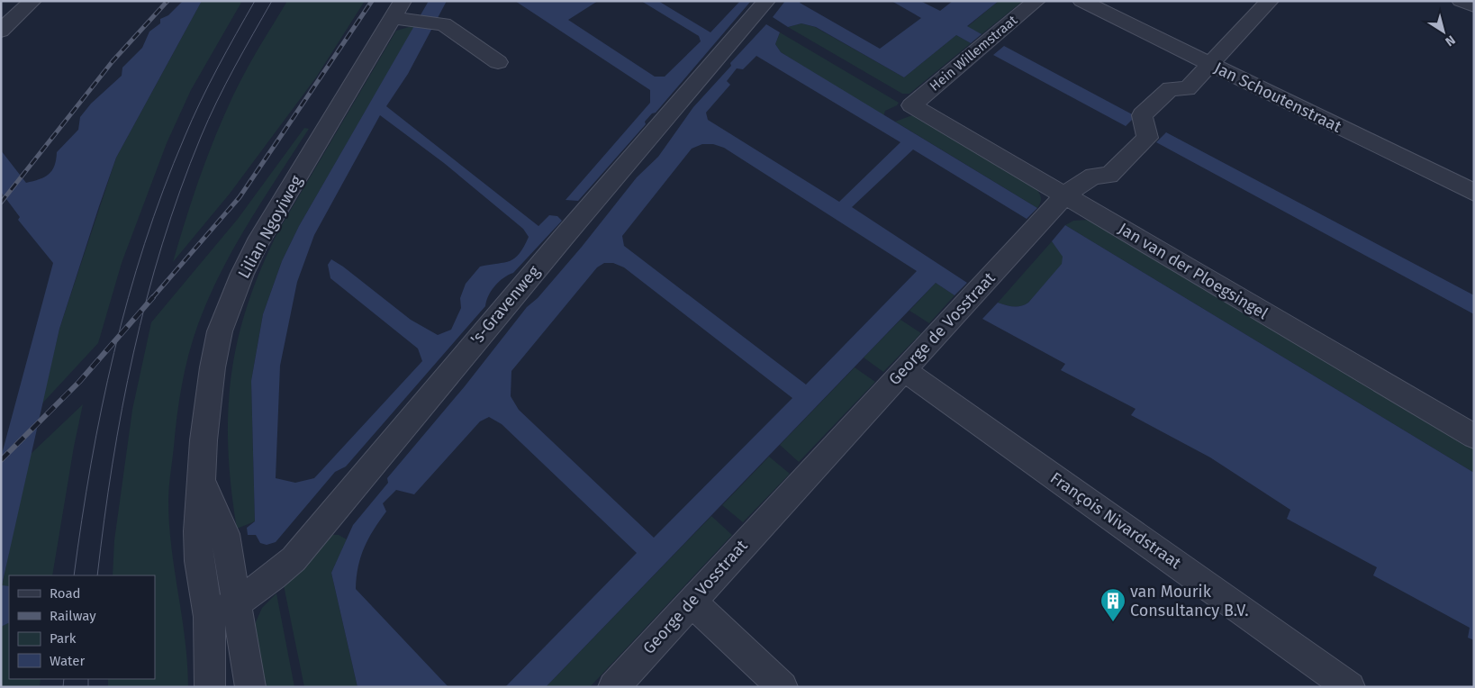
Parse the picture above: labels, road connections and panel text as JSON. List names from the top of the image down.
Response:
{
  "streets": {
    "street": [
      "Hein Willemstraat",
      "Jan Schoutenstraat",
      "Lilian Ngoyiweg",
      "Jan van der Ploegsingel",
      "'s-Gravenweg",
      "George de Vosstraat",
      "François Nivardstraat"
    ]
  },
  "crossings": [
    ["Hein Willemstraat", "Jan van der Ploegsingel"],
    ["Jan Schoutenstraat", "George de Vosstraat"],
    ["Lilian Ngoyiweg", "'s-Gravenweg"],
    ["Jan van der Ploegsingel", "George de Vosstraat"],
    ["George de Vosstraat", "François Nivardstraat"]
  ],
  "places": {
    "building": ["van Mourik Consultancy B.V."]
  },
  "legend": [
    "Road",
    "Railway",
    "Park",
    "Water"
  ],
  "north": "bottom right"
}
